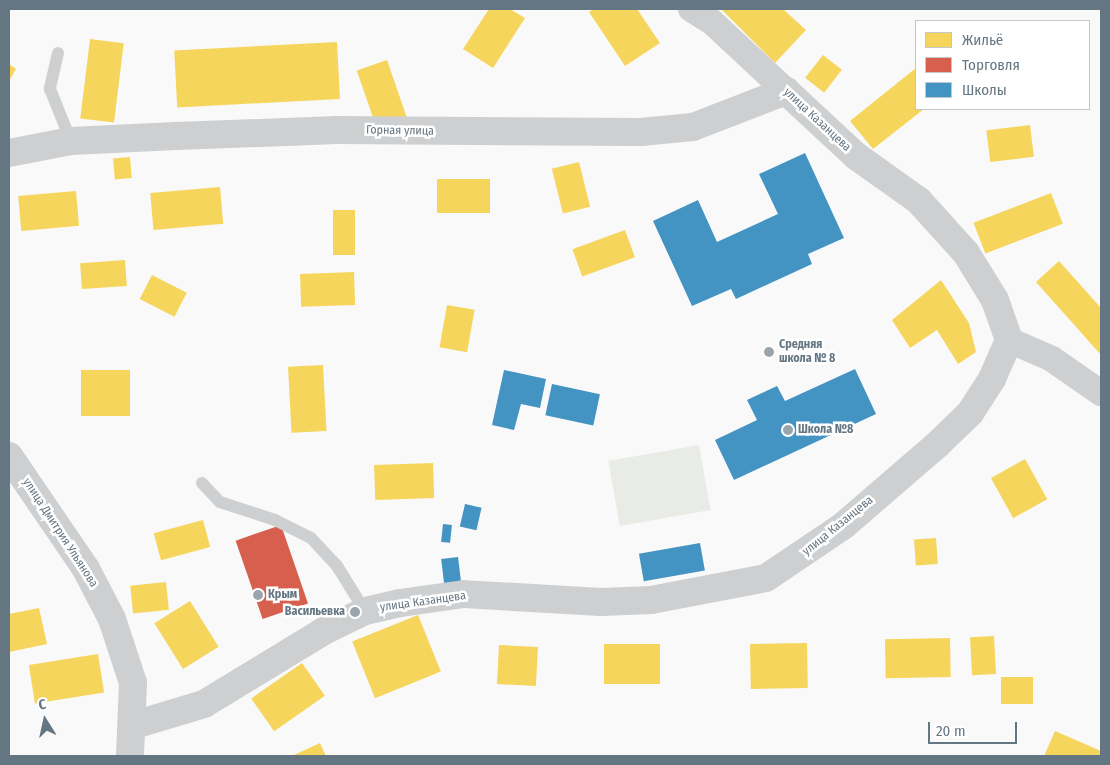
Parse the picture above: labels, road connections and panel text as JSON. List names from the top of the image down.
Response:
{
  "streets": {
    "street": ["улица Казанцева", "Горная улица", "улица Дмитрия Ульянова"]
  },
  "crossings": [
    ["улица Казанцева", "Горная улица"],
    ["улица Казанцева", "улица Дмитрия Ульянова"]
  ],
  "places": [
    "Средняя школа № 8",
    "Школа №8",
    "Крым",
    "Васильевка"
  ],
  "legend": ["Жильё", "Торговля", "Школы"],
  "scale_bar": "20 m",
  "north": "top"
}
